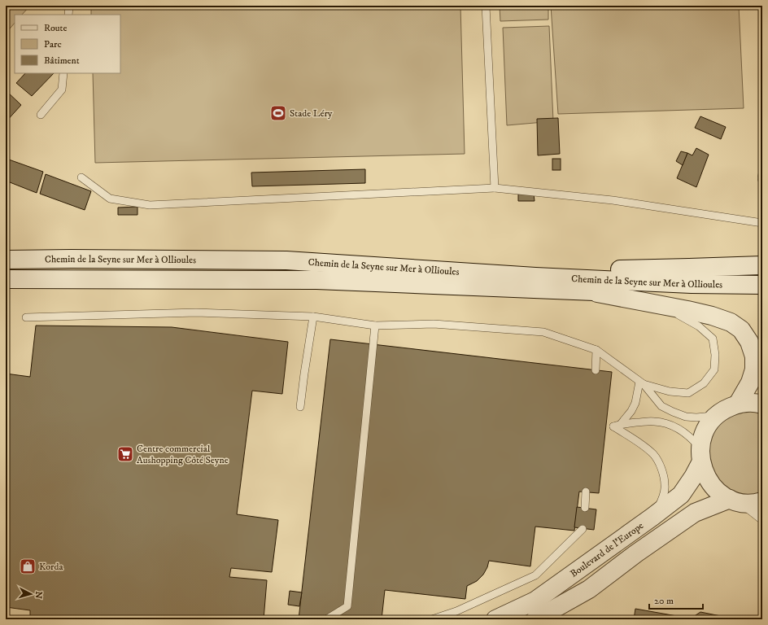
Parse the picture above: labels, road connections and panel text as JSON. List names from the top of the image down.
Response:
{
  "streets": {
    "main road": ["Chemin de la Seyne sur Mer à Ollioules", "Boulevard de l'Europe"]
  },
  "places": {
    "sports": ["Stade Léry"],
    "supermarket": ["Centre commercial Aushopping Côté Seyne"],
    "shop": ["Korda"]
  },
  "legend": ["Route", "Parc", "Bâtiment"],
  "scale_bar": "20 m",
  "north": "right"
}
